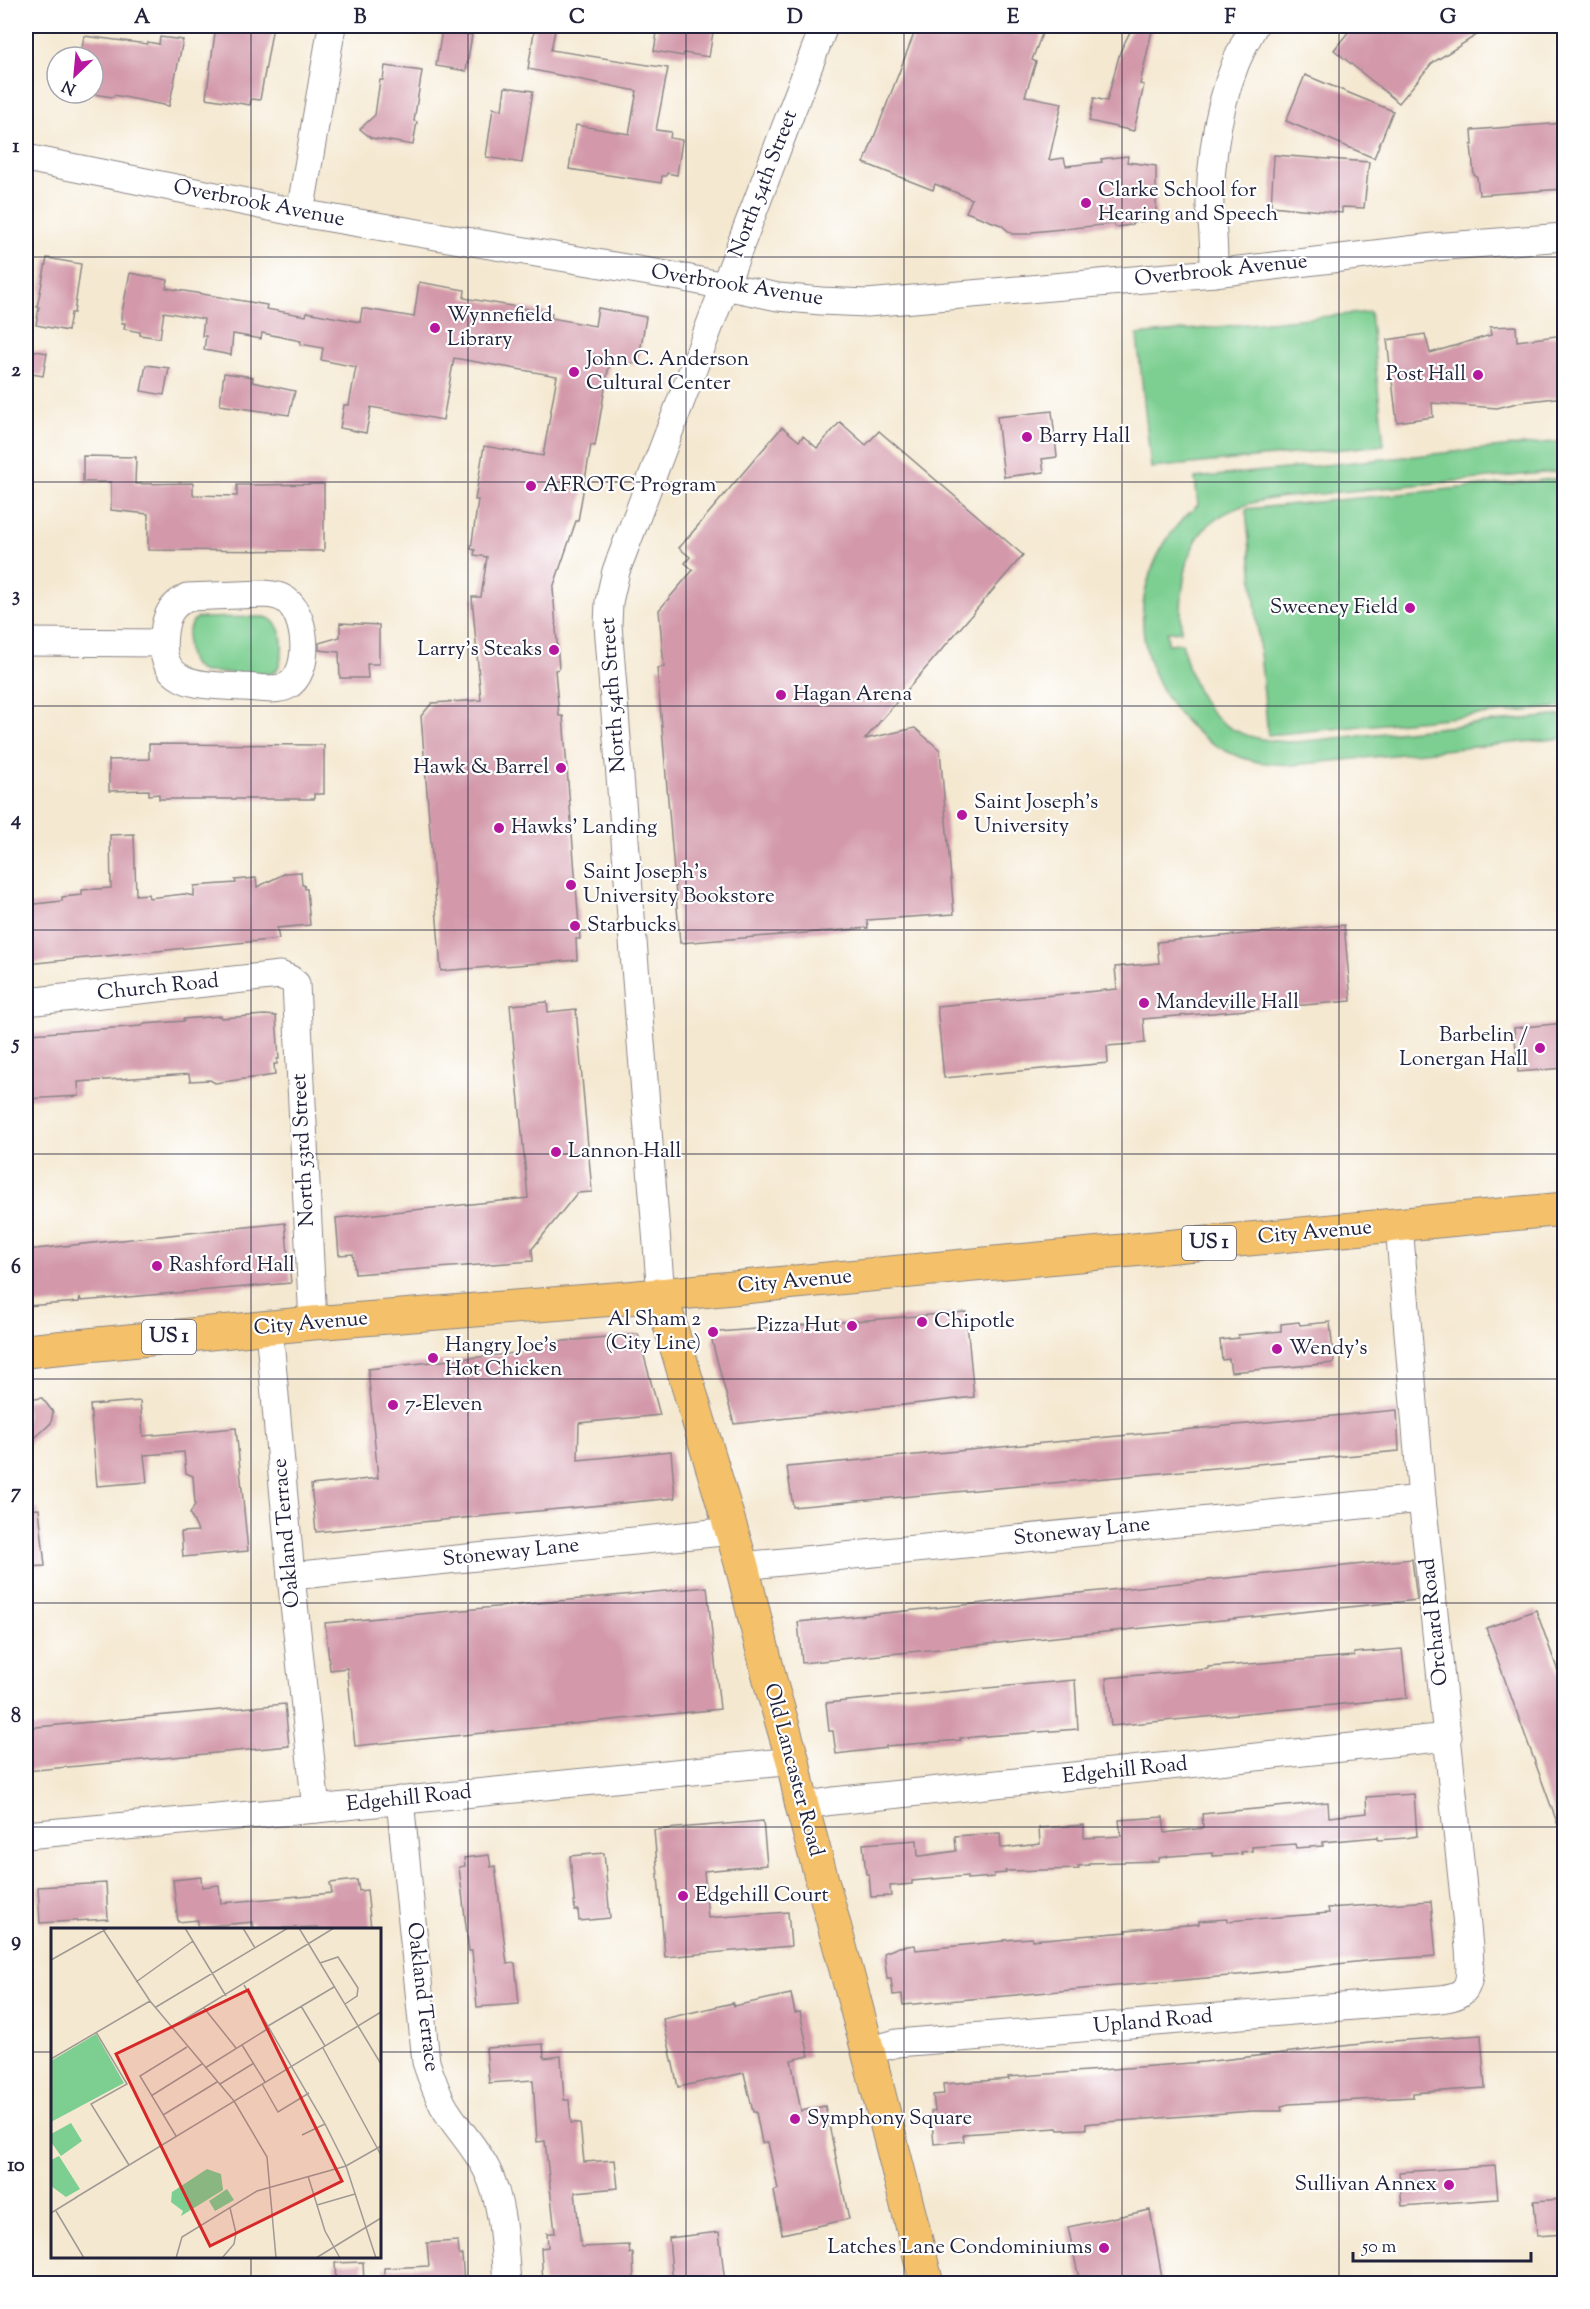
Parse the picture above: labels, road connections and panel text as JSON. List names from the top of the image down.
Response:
{
  "streets": {
    "main road": ["City Avenue", "US 1", "Old Lancaster Road"],
    "street": [
      "North 54th Street",
      "Overbrook Avenue",
      "Church Road",
      "North 53rd Street",
      "Stoneway Lane",
      "Oakland Terrace",
      "Orchard Road",
      "Edgehill Road",
      "Upland Road"
    ]
  },
  "crossings": [
    ["North 54th Street", "Overbrook Avenue"],
    ["North 54th Street", "City Avenue"],
    ["North 54th Street", "Old Lancaster Road"],
    ["Church Road", "North 53rd Street"],
    ["North 53rd Street", "City Avenue"],
    ["City Avenue", "Oakland Terrace"],
    ["City Avenue", "Orchard Road"],
    ["City Avenue", "Old Lancaster Road"],
    ["Stoneway Lane", "Oakland Terrace"],
    ["Stoneway Lane", "Orchard Road"],
    ["Stoneway Lane", "Old Lancaster Road"],
    ["Oakland Terrace", "Edgehill Road"],
    ["Orchard Road", "Edgehill Road"],
    ["Orchard Road", "Upland Road"],
    ["Old Lancaster Road", "Edgehill Road"],
    ["Old Lancaster Road", "Upland Road"]
  ],
  "places": [
    "Clarke School for Hearing and Speech",
    "Wynnefield Library",
    "John C. Anderson Cultural Center",
    "Post Hall",
    "Barry Hall",
    "AFROTC Program",
    "Sweeney Field",
    "Larry's Steaks",
    "Hagan Arena",
    "Hawk & Barrel",
    "Saint Joseph's University",
    "Hawks' Landing",
    "Saint Joseph's University Bookstore",
    "Starbucks",
    "Mandeville Hall",
    "Barbelin / Lonergan Hall",
    "Lannon Hall",
    "Rashford Hall",
    "Chipotle",
    "Pizza Hut",
    "Al Sham 2 (City Line)",
    "Wendy's",
    "Hangry Joe's Hot Chicken",
    "7-Eleven",
    "Edgehill Court",
    "Symphony Square",
    "Sullivan Annex",
    "Latches Lane Condominiums"
  ],
  "scale_bar": "50 m",
  "north": "bottom left",
  "grid": {
    "columns": [
      "A",
      "B",
      "C",
      "D",
      "E",
      "F",
      "G"
    ],
    "rows": [
      "1",
      "2",
      "3",
      "4",
      "5",
      "6",
      "7",
      "8",
      "9",
      "10"
    ]
  }
}
